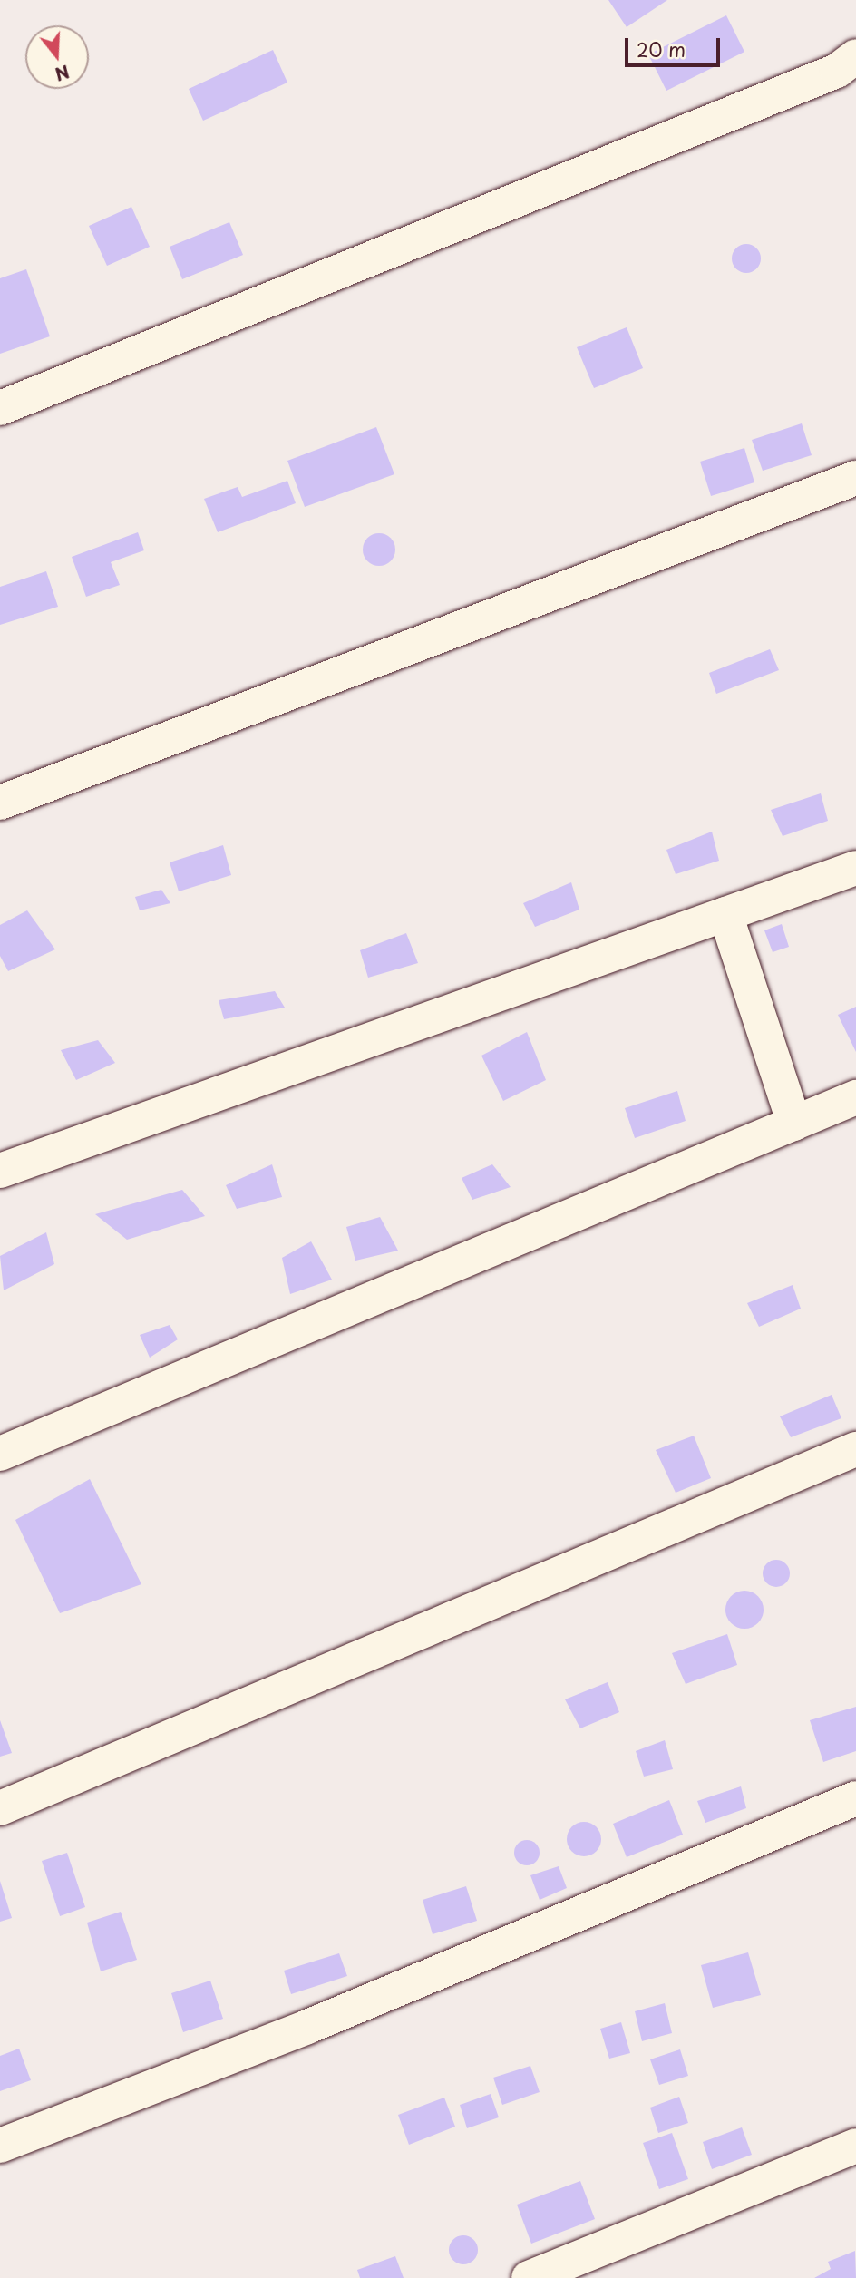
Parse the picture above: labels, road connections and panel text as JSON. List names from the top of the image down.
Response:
{
  "scale_bar": "20 m",
  "north": "bottom"
}
